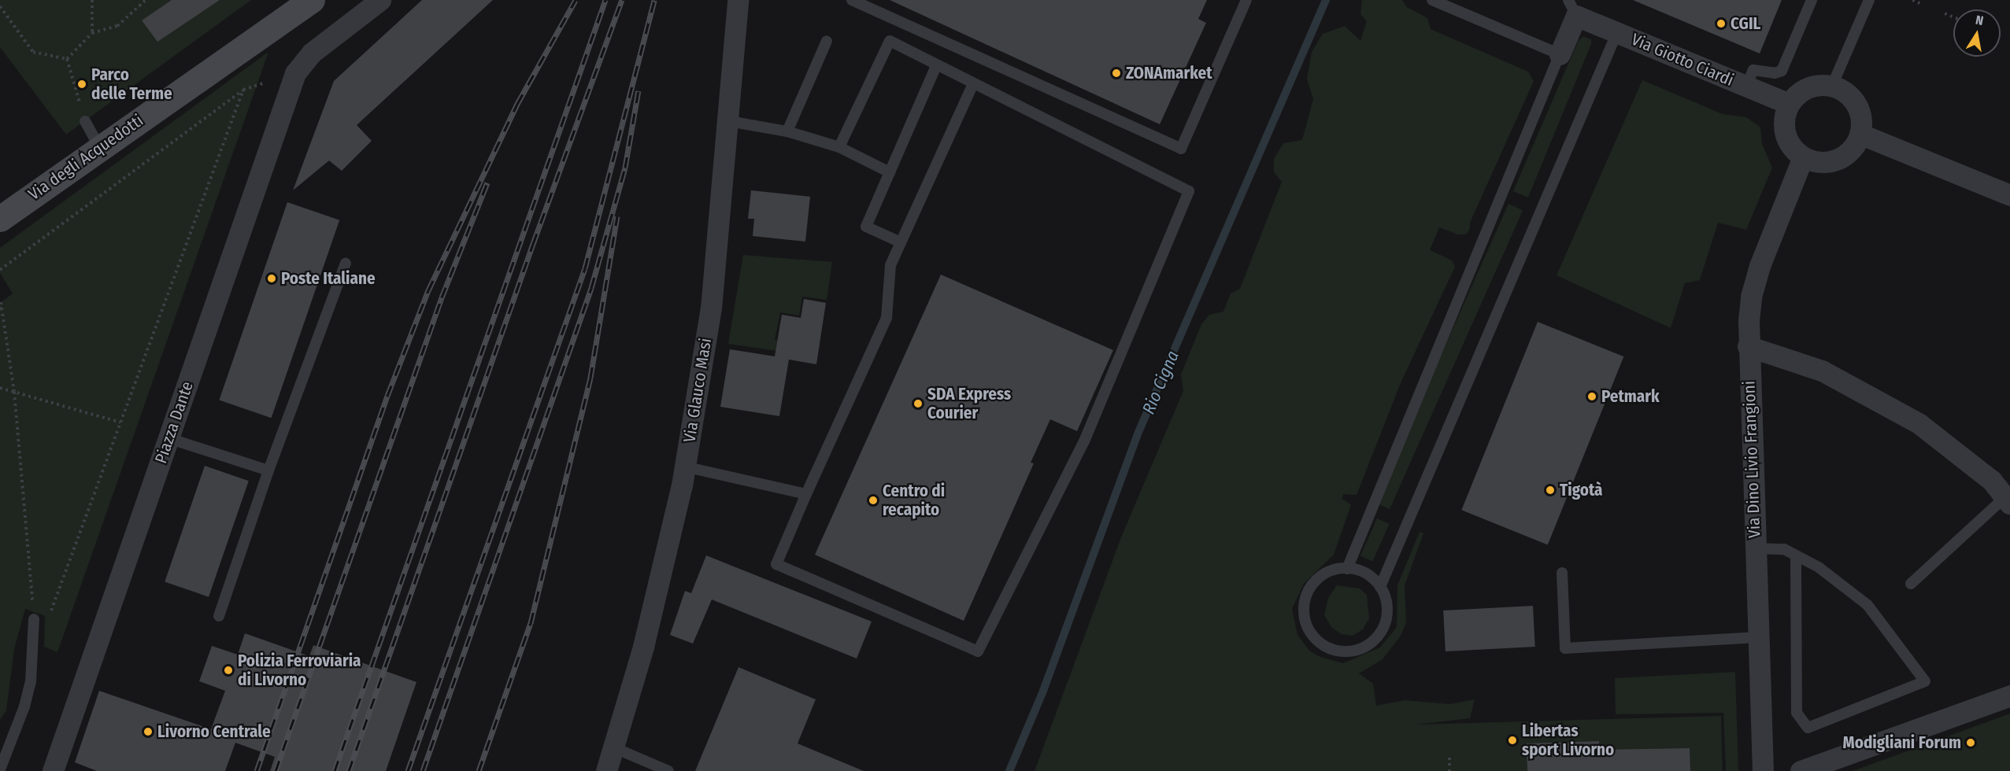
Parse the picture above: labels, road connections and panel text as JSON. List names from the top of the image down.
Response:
{
  "streets": {
    "main road": ["Via degli Acquedotti"],
    "street": [
      "Via Giotto Ciardi",
      "Via Glauco Masi",
      "Piazza Dante",
      "Via Dino Livio Frangioni"
    ]
  },
  "crossings": [
    ["Via Giotto Ciardi", "Via Dino Livio Frangioni"]
  ],
  "water": ["Rio Cigna"],
  "places": [
    "CGIL",
    "ZONAmarket",
    "Parco delle Terme",
    "Poste Italiane",
    "Petmark",
    "SDA Express Courier",
    "Tigotà",
    "Centro di recapito",
    "Polizia Ferroviaria di Livorno",
    "Livorno Centrale",
    "Libertas sport Livorno",
    "Modigliani Forum"
  ],
  "north": "top"
}
